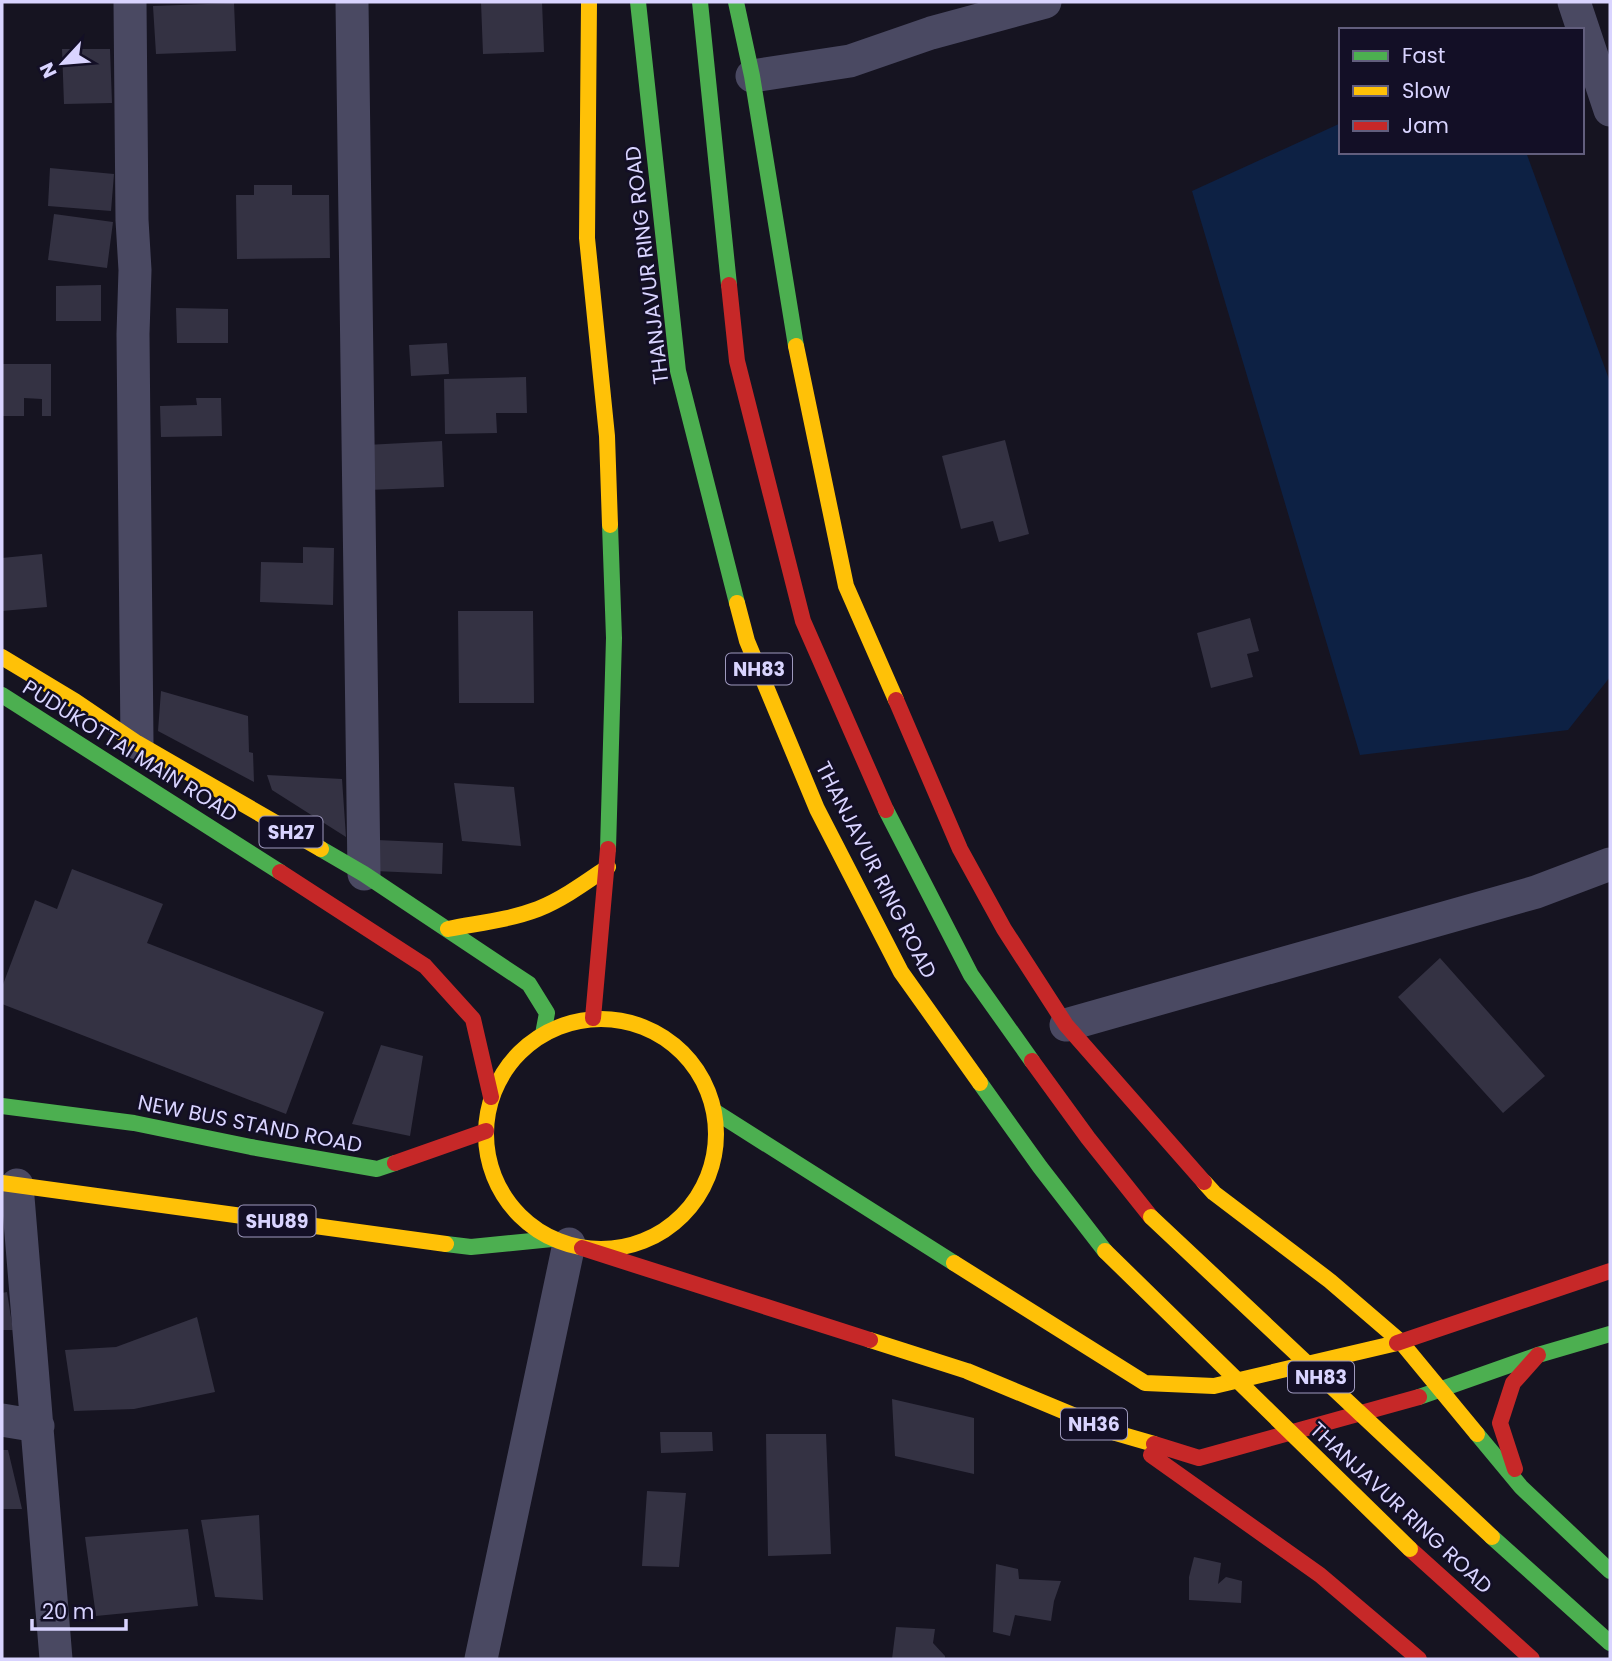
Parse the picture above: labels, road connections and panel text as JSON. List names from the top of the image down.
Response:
{
  "streets": {
    "main road": [
      "THANJAVUR RING ROAD",
      "NH83",
      "PUDUKOTTAI MAIN ROAD",
      "SH27",
      "NEW BUS STAND ROAD",
      "SHU89",
      "NH36"
    ]
  },
  "crossings": [
    ["PUDUKOTTAI MAIN ROAD", "SH27"],
    ["PUDUKOTTAI MAIN ROAD", "NEW BUS STAND ROAD"],
    ["PUDUKOTTAI MAIN ROAD", "SHU89"],
    ["PUDUKOTTAI MAIN ROAD", "NH36"],
    ["SH27", "NEW BUS STAND ROAD"],
    ["SH27", "SHU89"],
    ["SH27", "NH36"],
    ["NEW BUS STAND ROAD", "SHU89"],
    ["NEW BUS STAND ROAD", "NH36"],
    ["SHU89", "NH36"]
  ],
  "legend": ["Fast", "Slow", "Jam"],
  "scale_bar": "20 m",
  "north": "bottom left"
}
